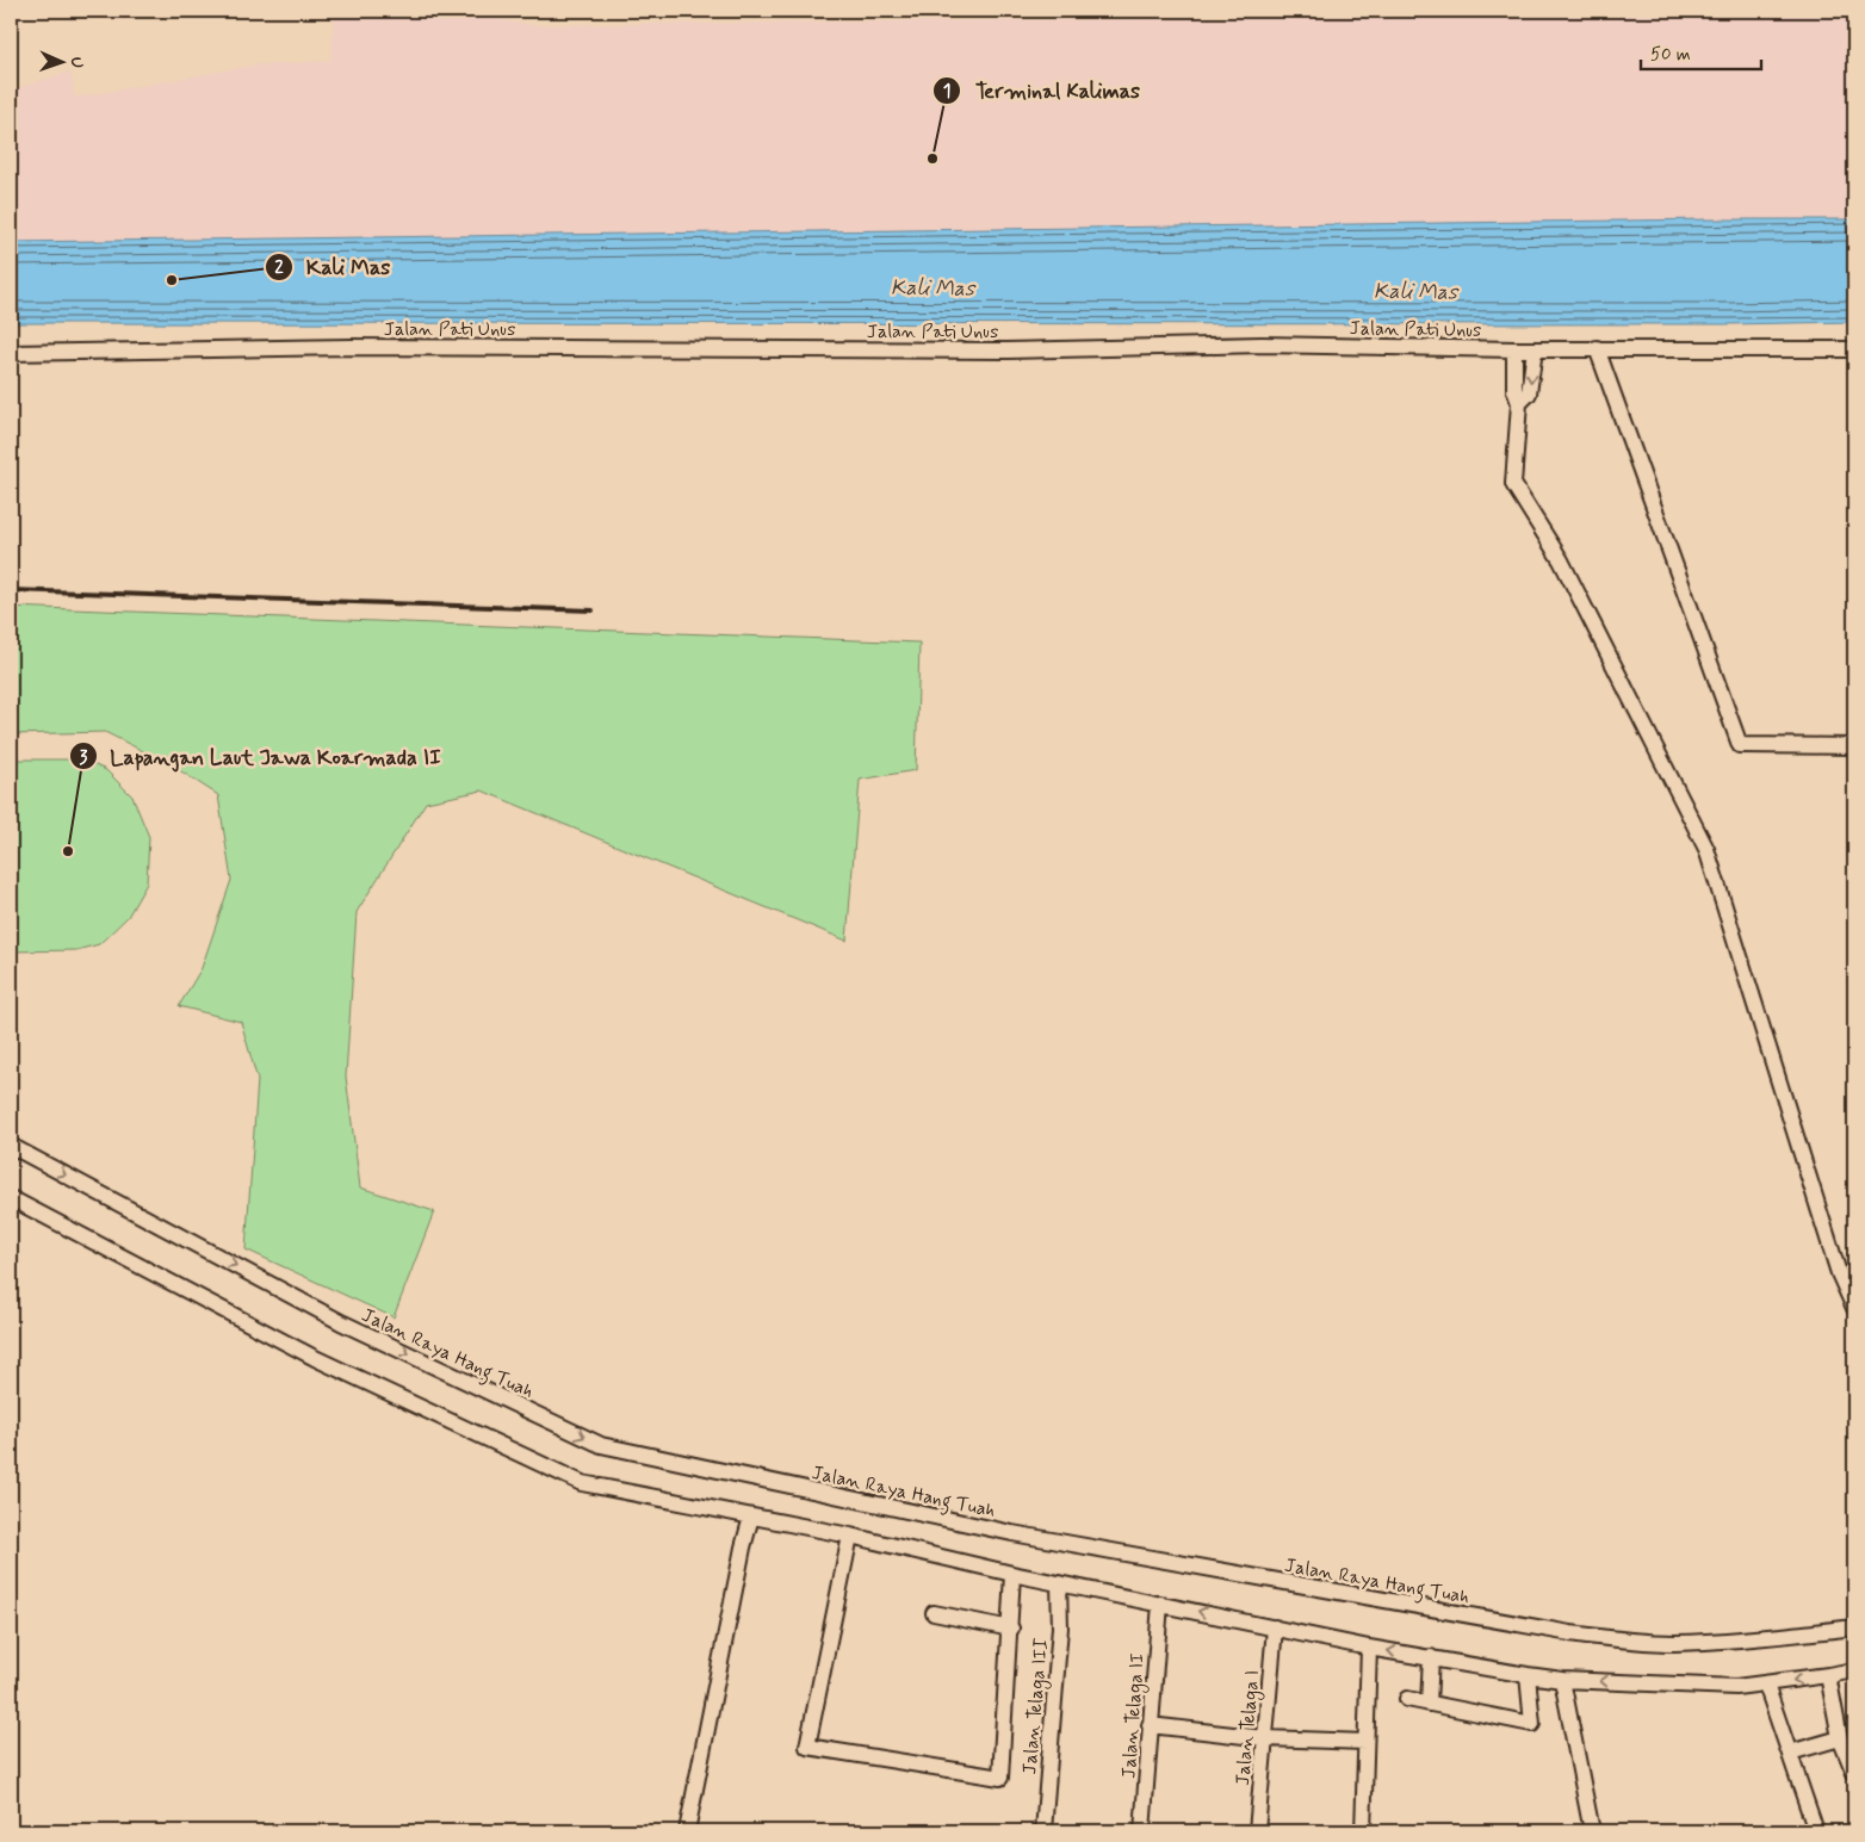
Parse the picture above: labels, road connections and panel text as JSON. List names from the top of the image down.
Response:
{
  "streets": {
    "street": [
      "Jalan Pati Unus",
      "Jalan Raya Hang Tuah",
      "Jalan Telaga III",
      "Jalan Telaga II",
      "Jalan Telaga I"
    ]
  },
  "water": ["Kali Mas"],
  "places": ["Terminal Kalimas", "Kali Mas", "Lapangan Laut Jawa Koarmada II"],
  "scale_bar": "50 m",
  "north": "right"
}
